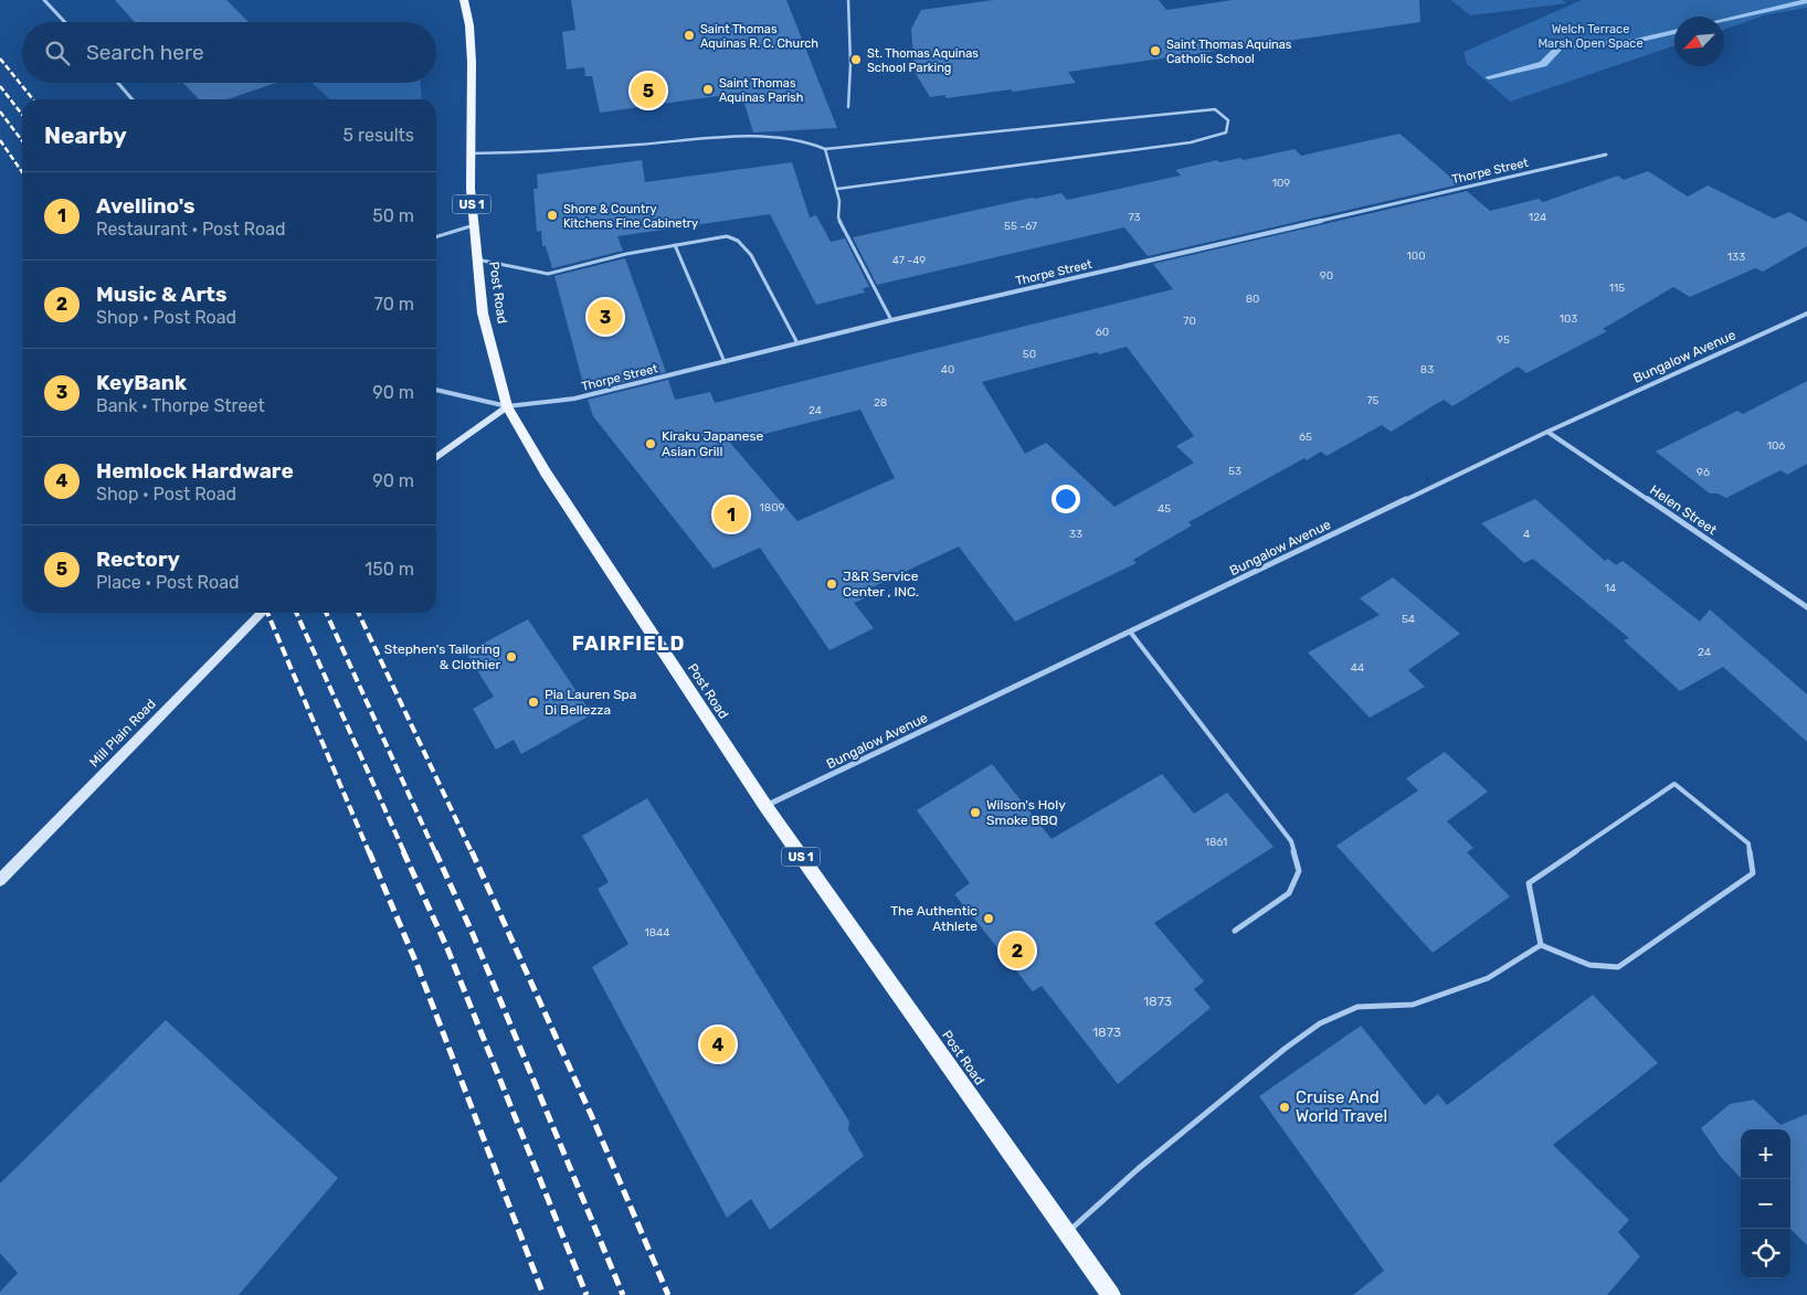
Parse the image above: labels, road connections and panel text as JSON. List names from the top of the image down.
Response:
{
  "streets": {
    "main road": ["US 1", "Post Road", "Mill Plain Road"],
    "street": ["Thorpe Street", "Bungalow Avenue", "Helen Street"]
  },
  "crossings": [
    ["Thorpe Street", "Post Road"],
    ["Post Road", "Bungalow Avenue"],
    ["Bungalow Avenue", "Helen Street"]
  ],
  "districts": ["FAIRFIELD"],
  "parks": ["Welch Terrace Marsh Open Space"],
  "places": [
    "Saint Thomas Aquinas R. C. Church",
    "Saint Thomas Aquinas Catholic School",
    "St. Thomas Aquinas School Parking",
    "Saint Thomas Aquinas Parish",
    "Shore & Country Kitchens Fine Cabinetry",
    "Kiraku Japanese Asian Grill",
    "J&R Service Center , INC.",
    "Stephen's Tailoring & Clothier",
    "Pia Lauren Spa Di Bellezza",
    "Wilson's Holy Smoke BBQ",
    "The Authentic Athlete",
    "Cruise And World Travel"
  ],
  "house_numbers": [
    "109",
    "73",
    "124",
    "55 -67",
    "100",
    "133",
    "47 -49",
    "90",
    "115",
    "80",
    "103",
    "70",
    "60",
    "95",
    "50",
    "40",
    "83",
    "75",
    "28",
    "24",
    "65",
    "106",
    "53",
    "96",
    "1809",
    "45",
    "33",
    "4",
    "14",
    "54",
    "24",
    "44",
    "1861",
    "1844",
    "1873",
    "1873"
  ],
  "north": "bottom left",
  "page": {
    "search": "Search here",
    "pins": [
      "5",
      "3",
      "1",
      "2",
      "4"
    ],
    "heading": ["Nearby", "5 results"],
    "list": [
      {
        "mark": "1",
        "name": "Avellino's",
        "note": "Restaurant · Post Road",
        "value": "50 m"
      },
      {
        "mark": "2",
        "name": "Music & Arts",
        "note": "Shop · Post Road",
        "value": "70 m"
      },
      {
        "mark": "3",
        "name": "KeyBank",
        "note": "Bank · Thorpe Street",
        "value": "90 m"
      },
      {
        "mark": "4",
        "name": "Hemlock Hardware",
        "note": "Shop · Post Road",
        "value": "90 m"
      },
      {
        "mark": "5",
        "name": "Rectory",
        "note": "Place · Post Road",
        "value": "150 m"
      }
    ],
    "map_buttons": ["+", "−"]
  }
}
